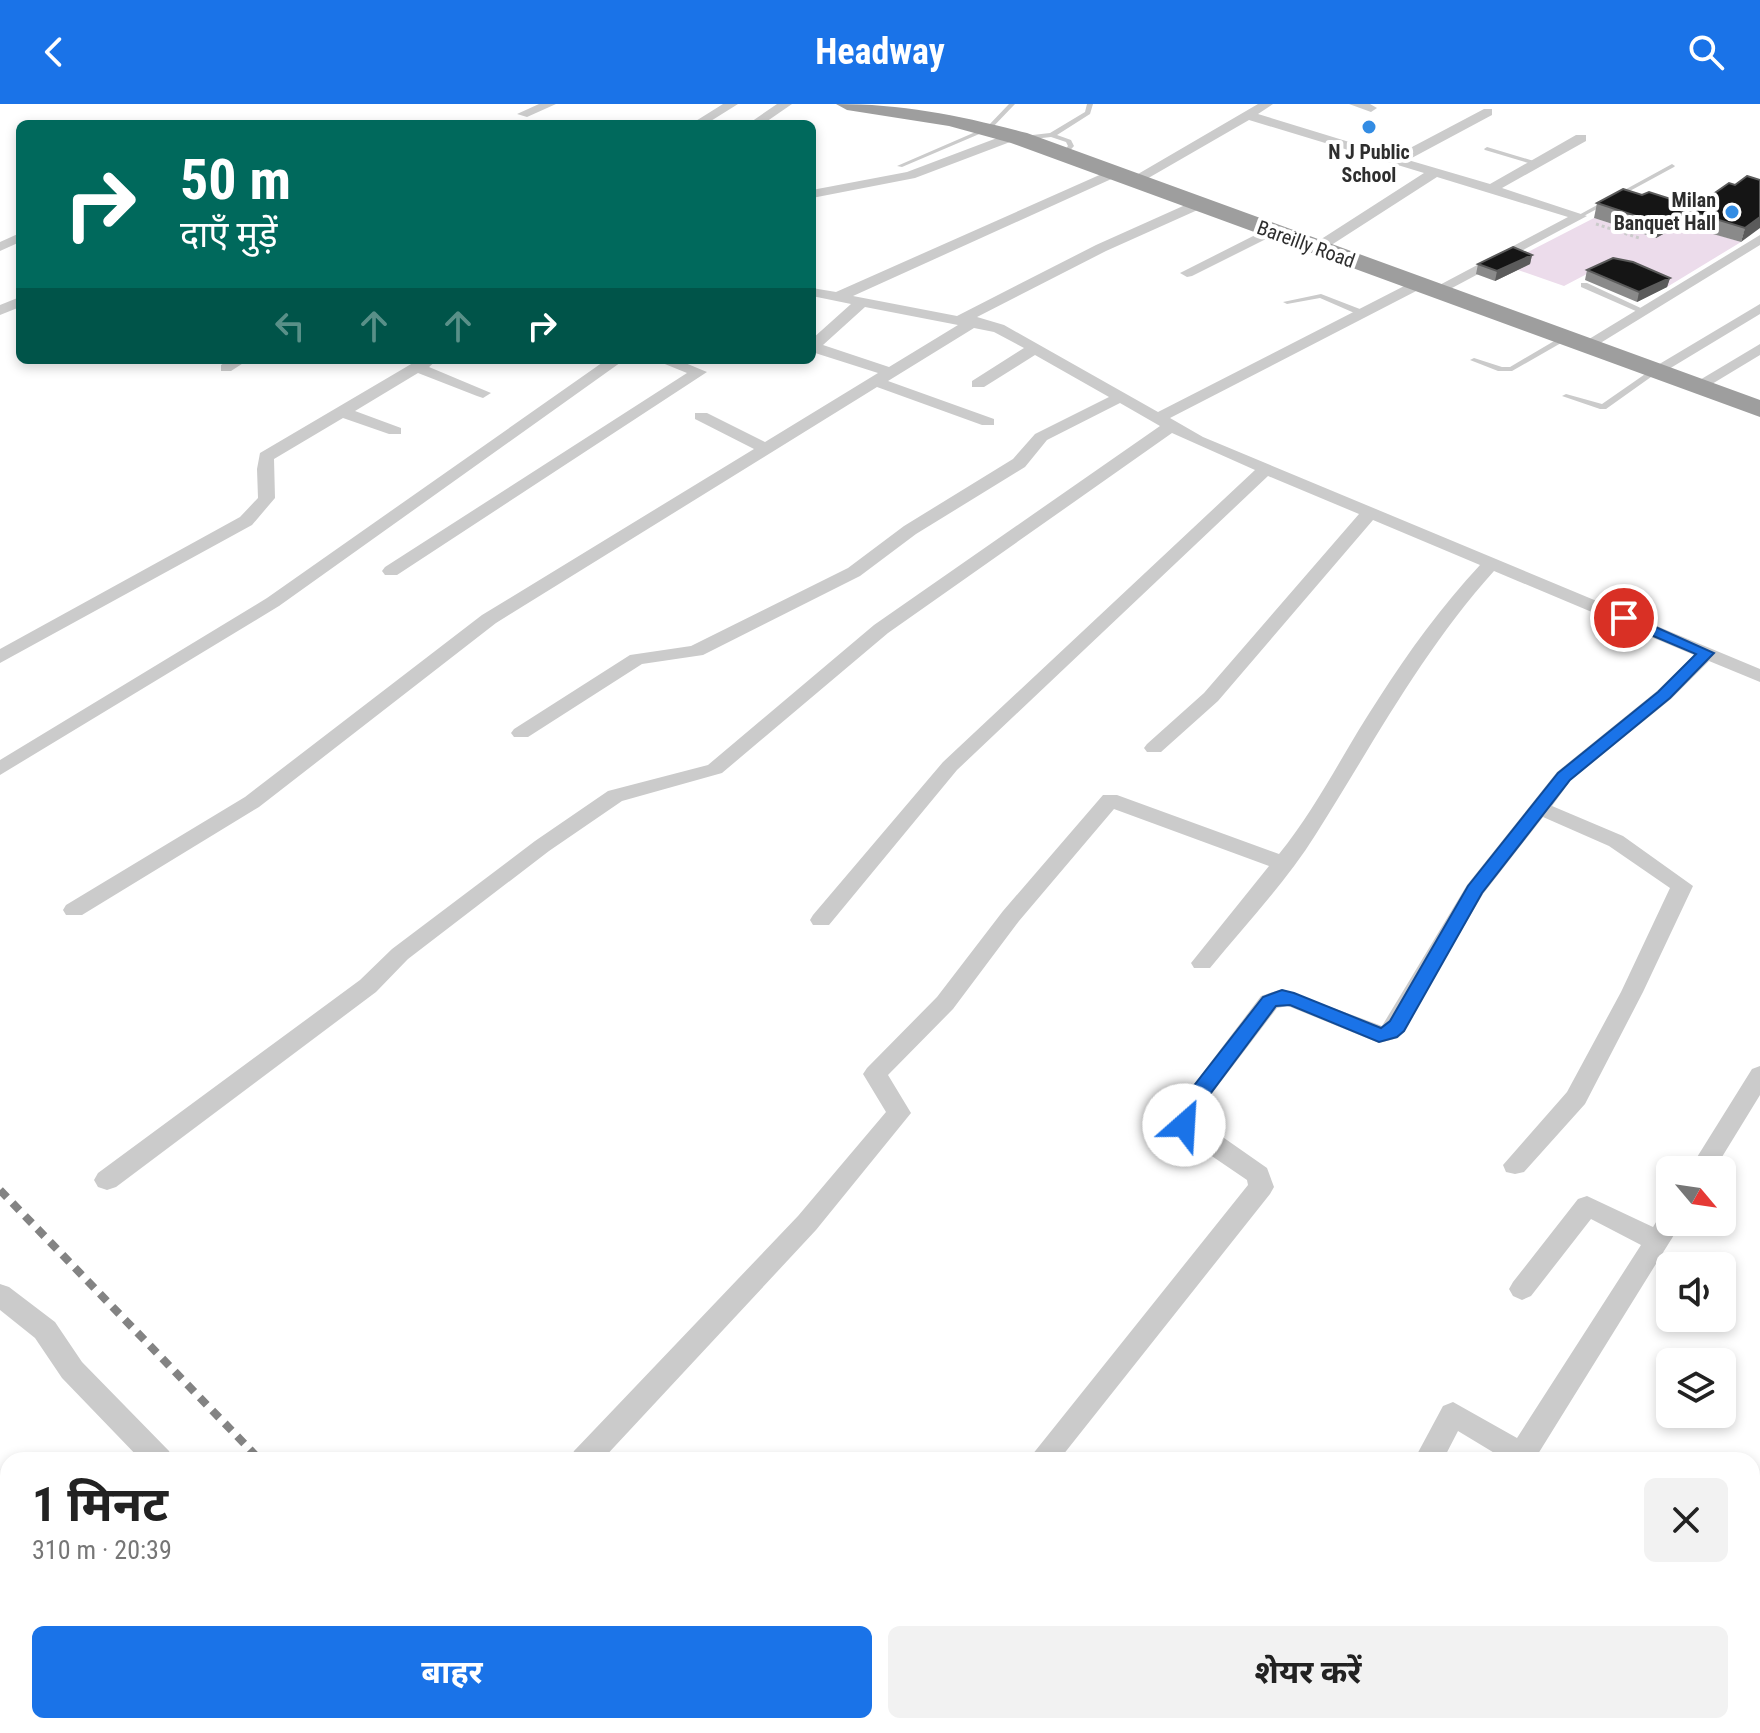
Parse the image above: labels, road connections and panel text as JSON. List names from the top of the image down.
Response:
{
  "streets": {
    "highway": ["Bareilly Road"]
  },
  "places": ["N J Public School", "Milan Banquet Hall"],
  "north": "bottom right",
  "page": {
    "header": "Headway",
    "turn": ["50 m", "दाएँ मुड़ें"],
    "heading": ["1 मिनट", "310 m · 20:39"],
    "buttons": ["बाहर", "शेयर करें"]
  }
}
